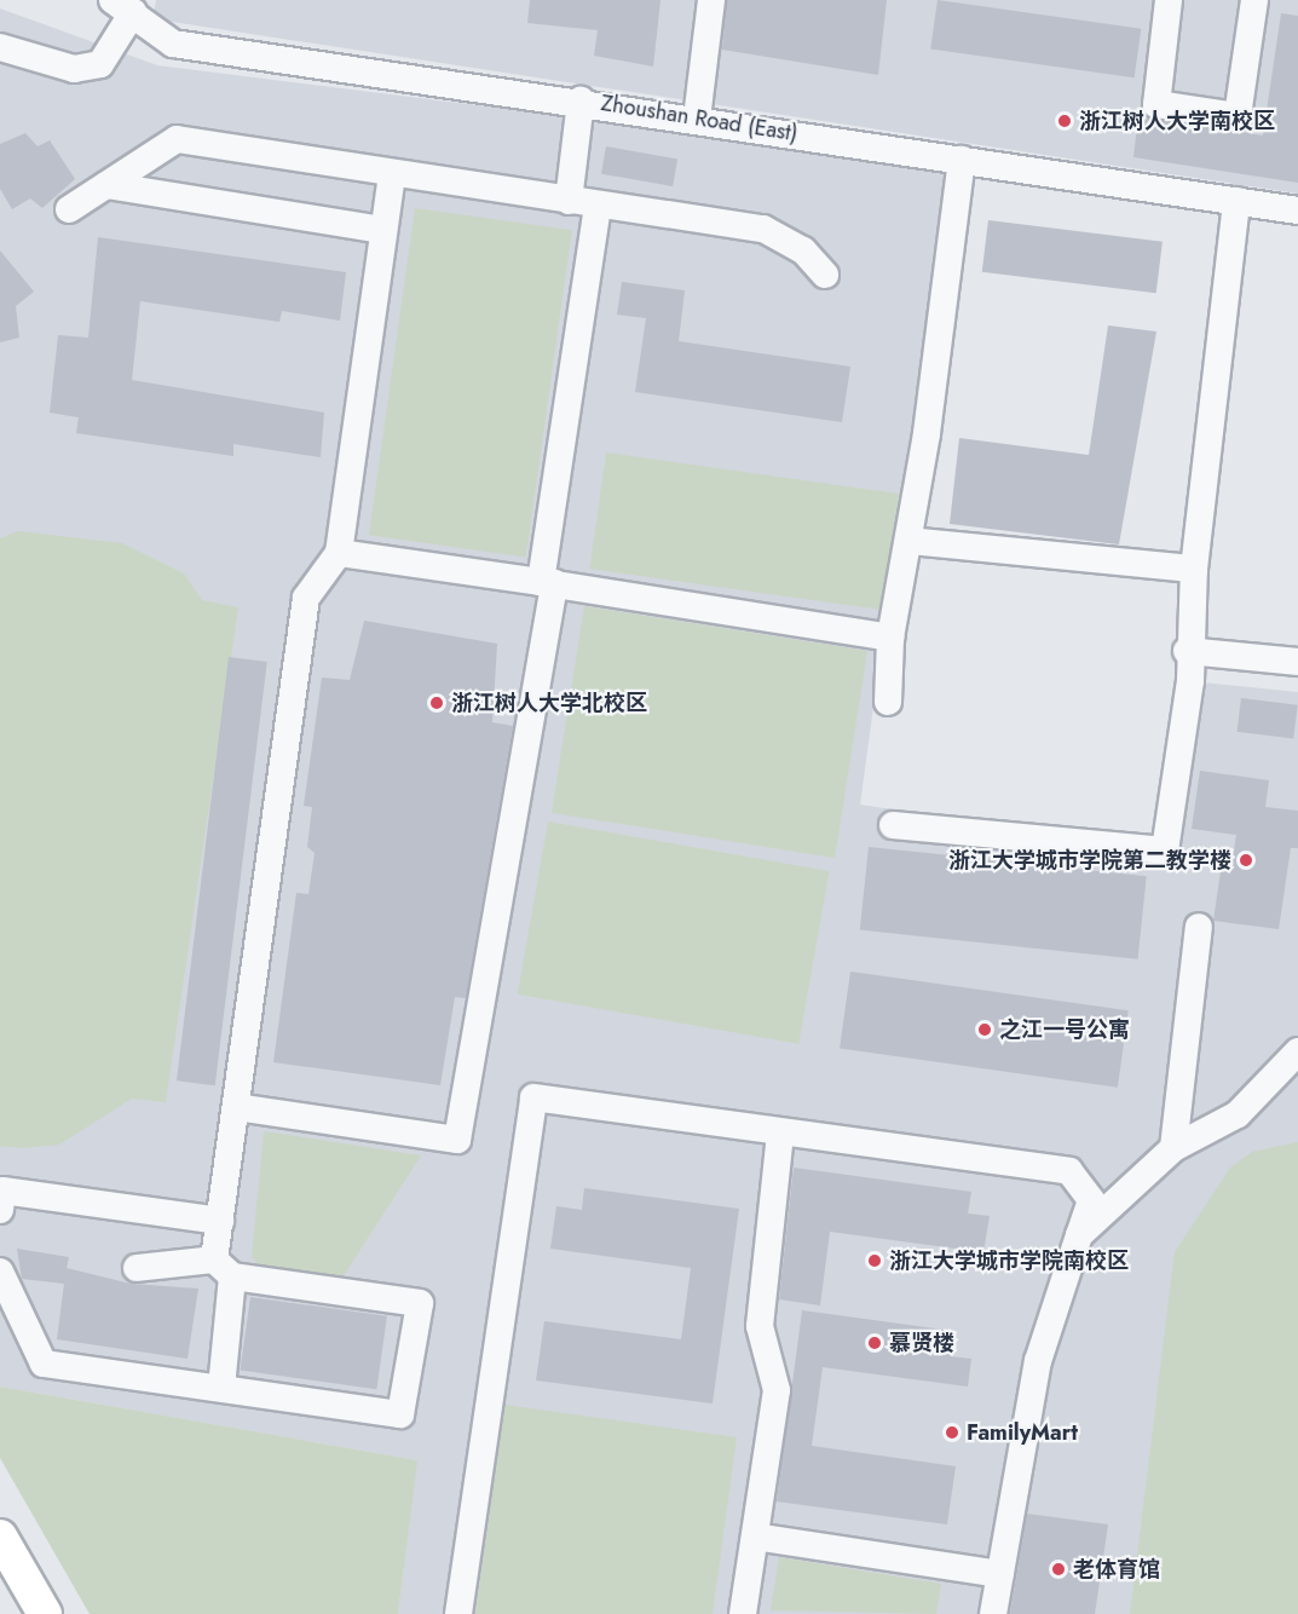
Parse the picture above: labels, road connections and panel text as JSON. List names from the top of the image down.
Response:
{
  "streets": {
    "street": ["Zhoushan Road (East)"]
  },
  "places": [
    "浙江树人大学南校区",
    "浙江树人大学北校区",
    "浙江大学城市学院第二教学楼",
    "之江一号公寓",
    "浙江大学城市学院南校区",
    "慕贤楼",
    "FamilyMart",
    "老体育馆"
  ]
}
